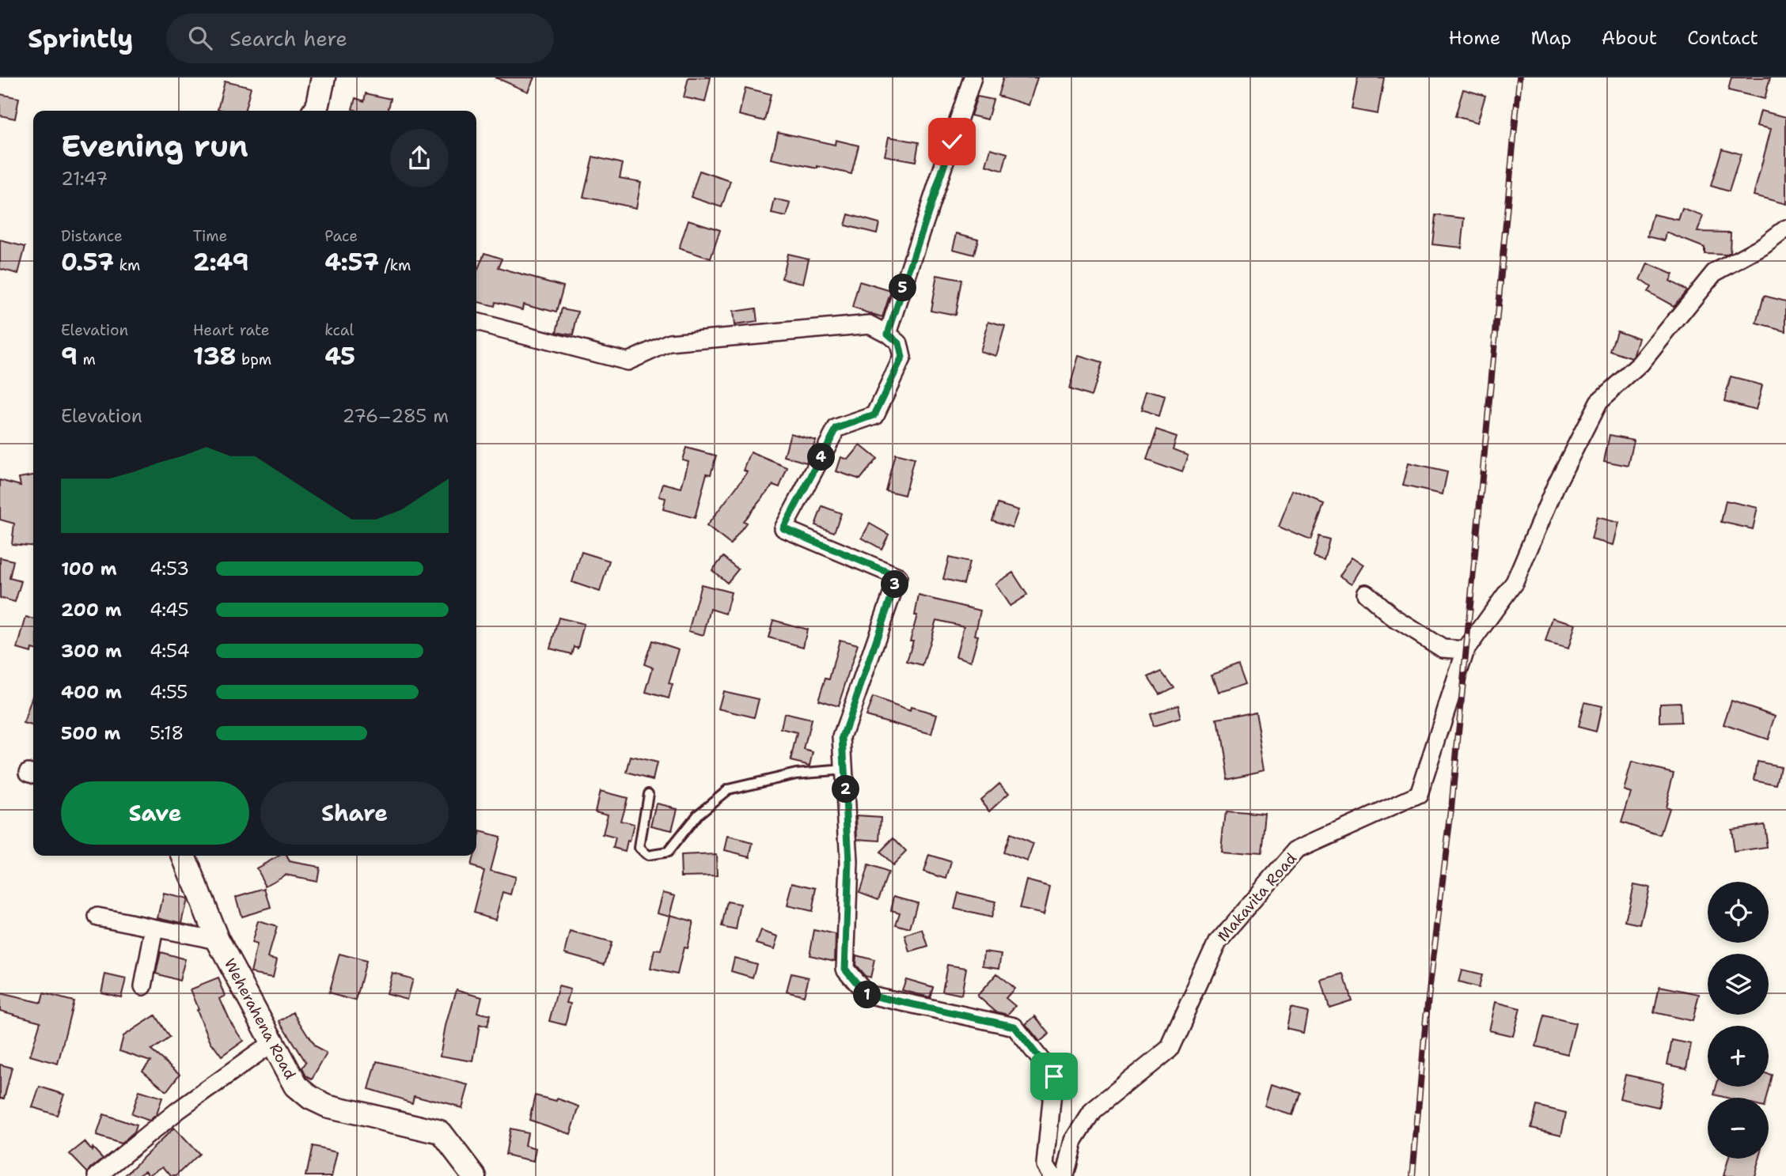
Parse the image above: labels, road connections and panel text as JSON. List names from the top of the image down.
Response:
{
  "streets": {
    "main road": ["Weherahena Road"],
    "street": ["Makavita Road"]
  },
  "page": {
    "header": "Sprintly",
    "search": "Search here",
    "nav": [
      "Home",
      "Map",
      "About",
      "Contact"
    ],
    "heading": ["Evening run", "21:47"],
    "stats": [
      ["Distance", "0.57 km"],
      ["Time", "2:49"],
      ["Pace", "4:57 /km"],
      ["Elevation", "9 m"],
      ["Heart rate", "138 bpm"],
      ["kcal", "45"]
    ],
    "pins": [
      "5",
      "4",
      "3",
      "2",
      "1"
    ],
    "chart": ["Elevation", "276–285 m"],
    "list": [
      {
        "name": "100 m",
        "note": "4:53"
      },
      {
        "name": "200 m",
        "note": "4:45"
      },
      {
        "name": "300 m",
        "note": "4:54"
      },
      {
        "name": "400 m",
        "note": "4:55"
      },
      {
        "name": "500 m",
        "note": "5:18"
      }
    ],
    "buttons": ["Save", "Share"],
    "map_buttons": ["+", "−"]
  }
}
